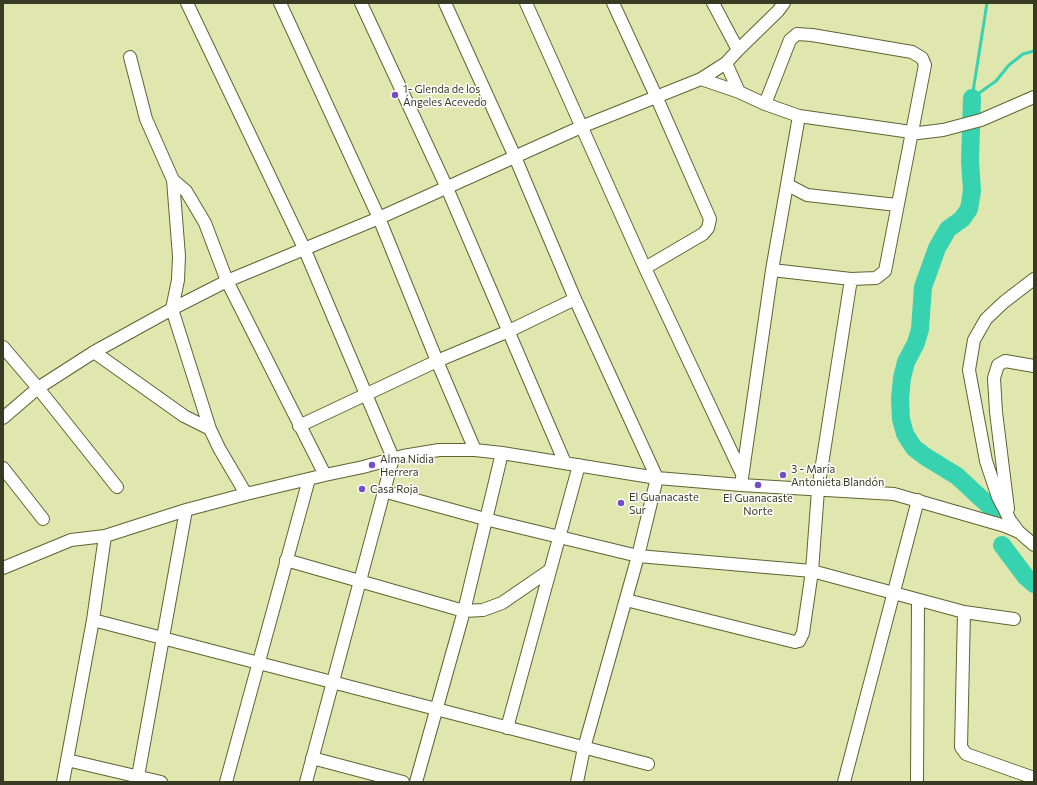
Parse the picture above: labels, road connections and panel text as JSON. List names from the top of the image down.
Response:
{
  "places": [
    "1- Glenda de los Ángeles Acevedo",
    "Alma Nidia Herrera",
    "3 - María Antonieta Blandón",
    "El Guanacaste Norte",
    "Casa Roja",
    "El Guanacaste Sur"
  ]
}
